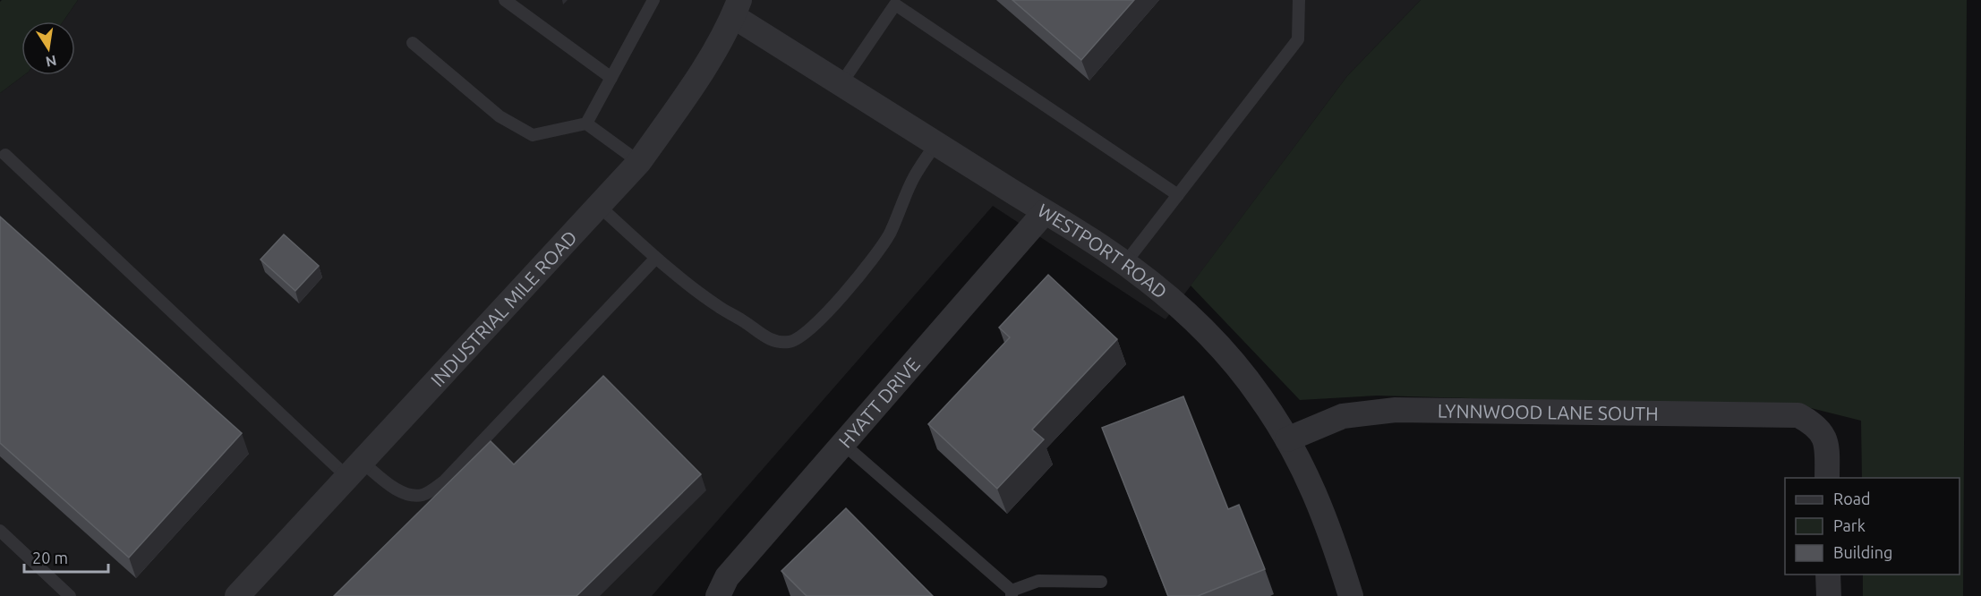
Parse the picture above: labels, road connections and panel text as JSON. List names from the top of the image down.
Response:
{
  "streets": {
    "street": [
      "WESTPORT ROAD",
      "INDUSTRIAL MILE ROAD",
      "HYATT DRIVE",
      "LYNNWOOD LANE SOUTH"
    ]
  },
  "crossings": [
    ["WESTPORT ROAD", "INDUSTRIAL MILE ROAD"],
    ["WESTPORT ROAD", "HYATT DRIVE"],
    ["WESTPORT ROAD", "LYNNWOOD LANE SOUTH"]
  ],
  "legend": ["Road", "Park", "Building"],
  "scale_bar": "20 m",
  "north": "bottom"
}
